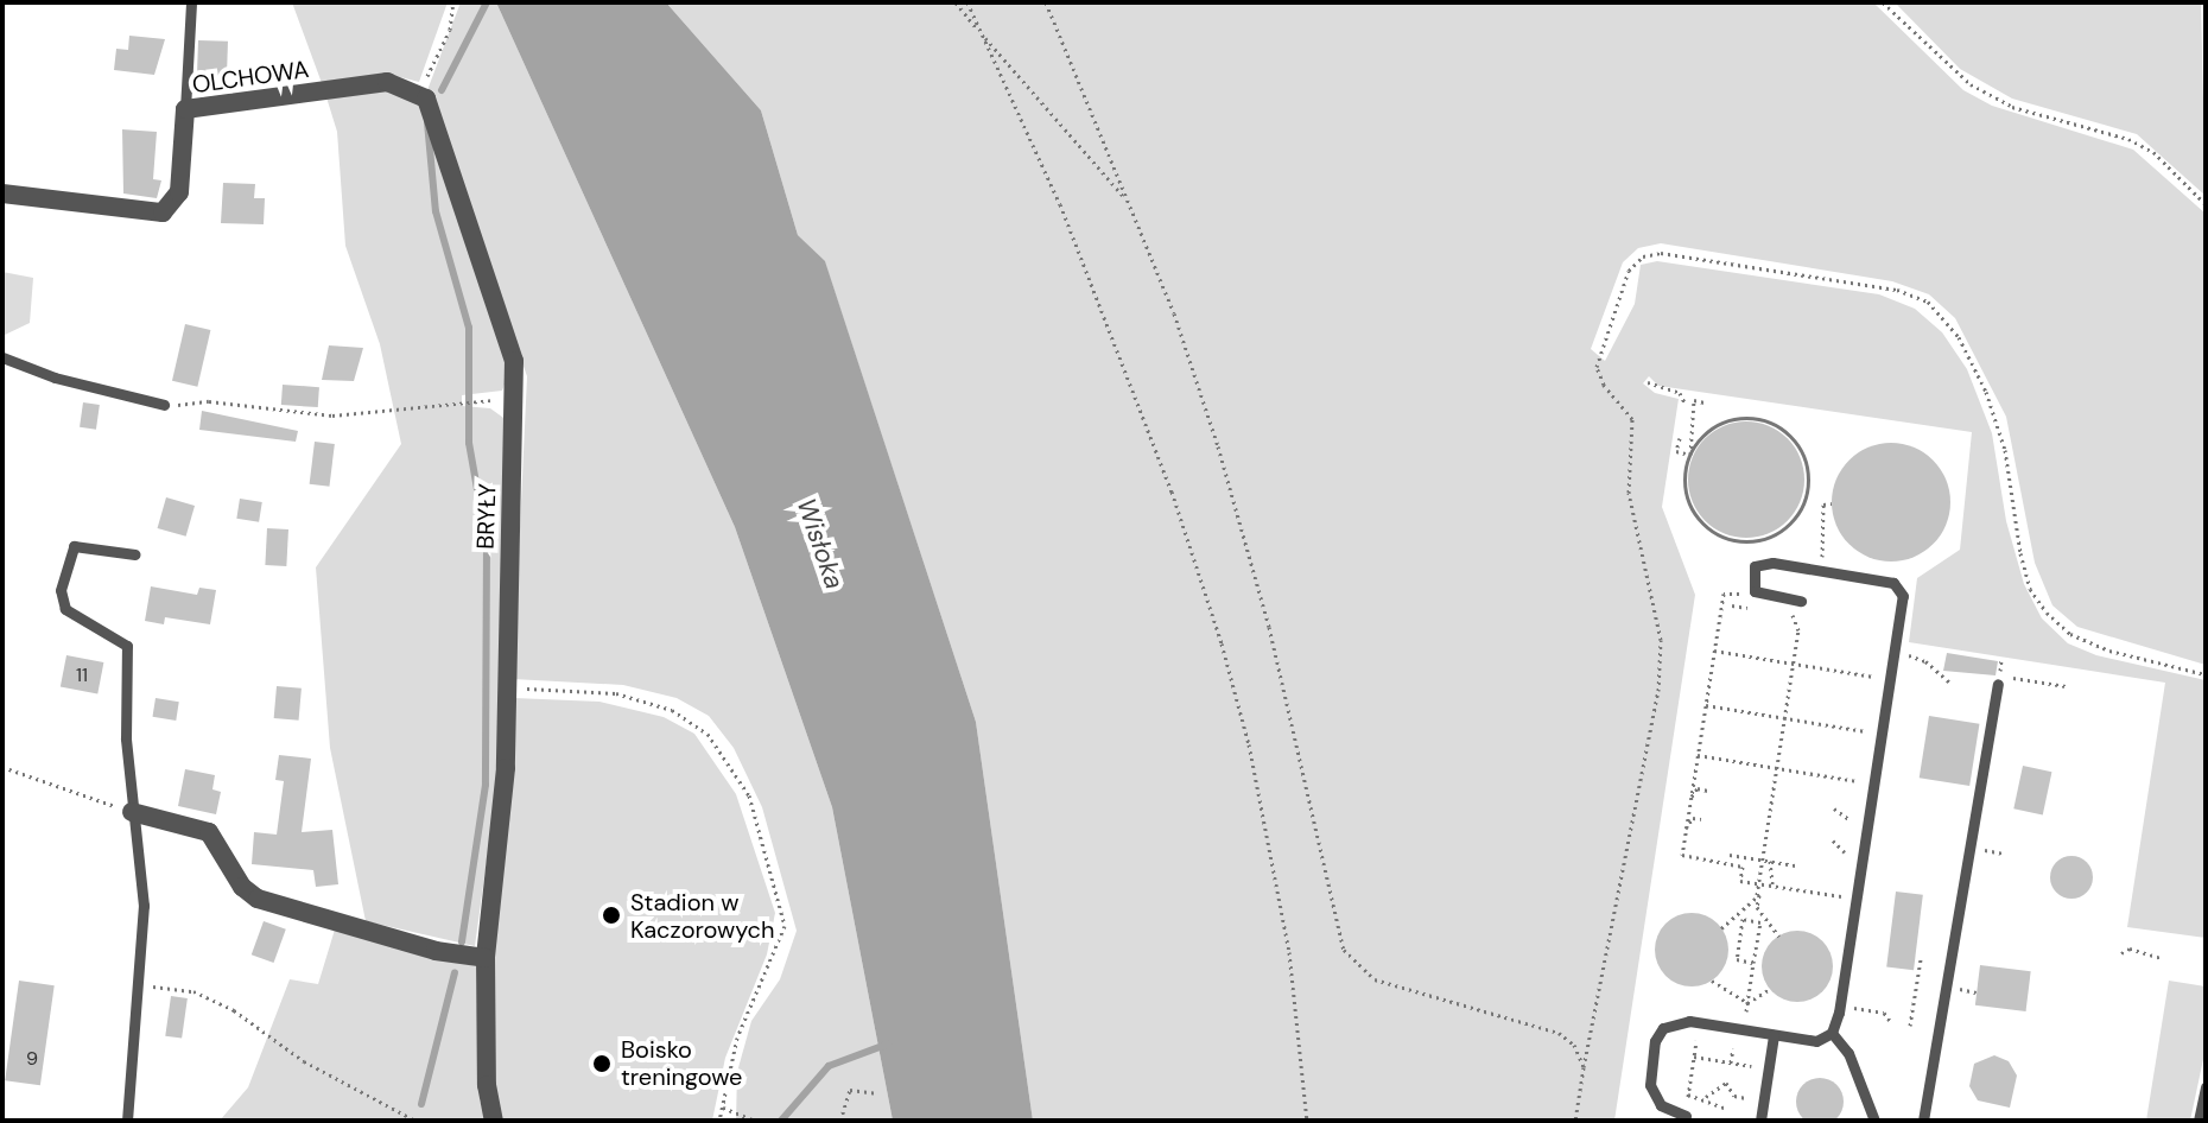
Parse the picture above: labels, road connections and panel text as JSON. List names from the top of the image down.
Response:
{
  "streets": {
    "street": ["OLCHOWA", "BRYŁY"]
  },
  "crossings": [
    ["OLCHOWA", "BRYŁY"]
  ],
  "water": ["Wisłoka"],
  "places": ["Stadion w Kaczorowych", "Boisko treningowe"],
  "house_numbers": ["11", "9"]
}
